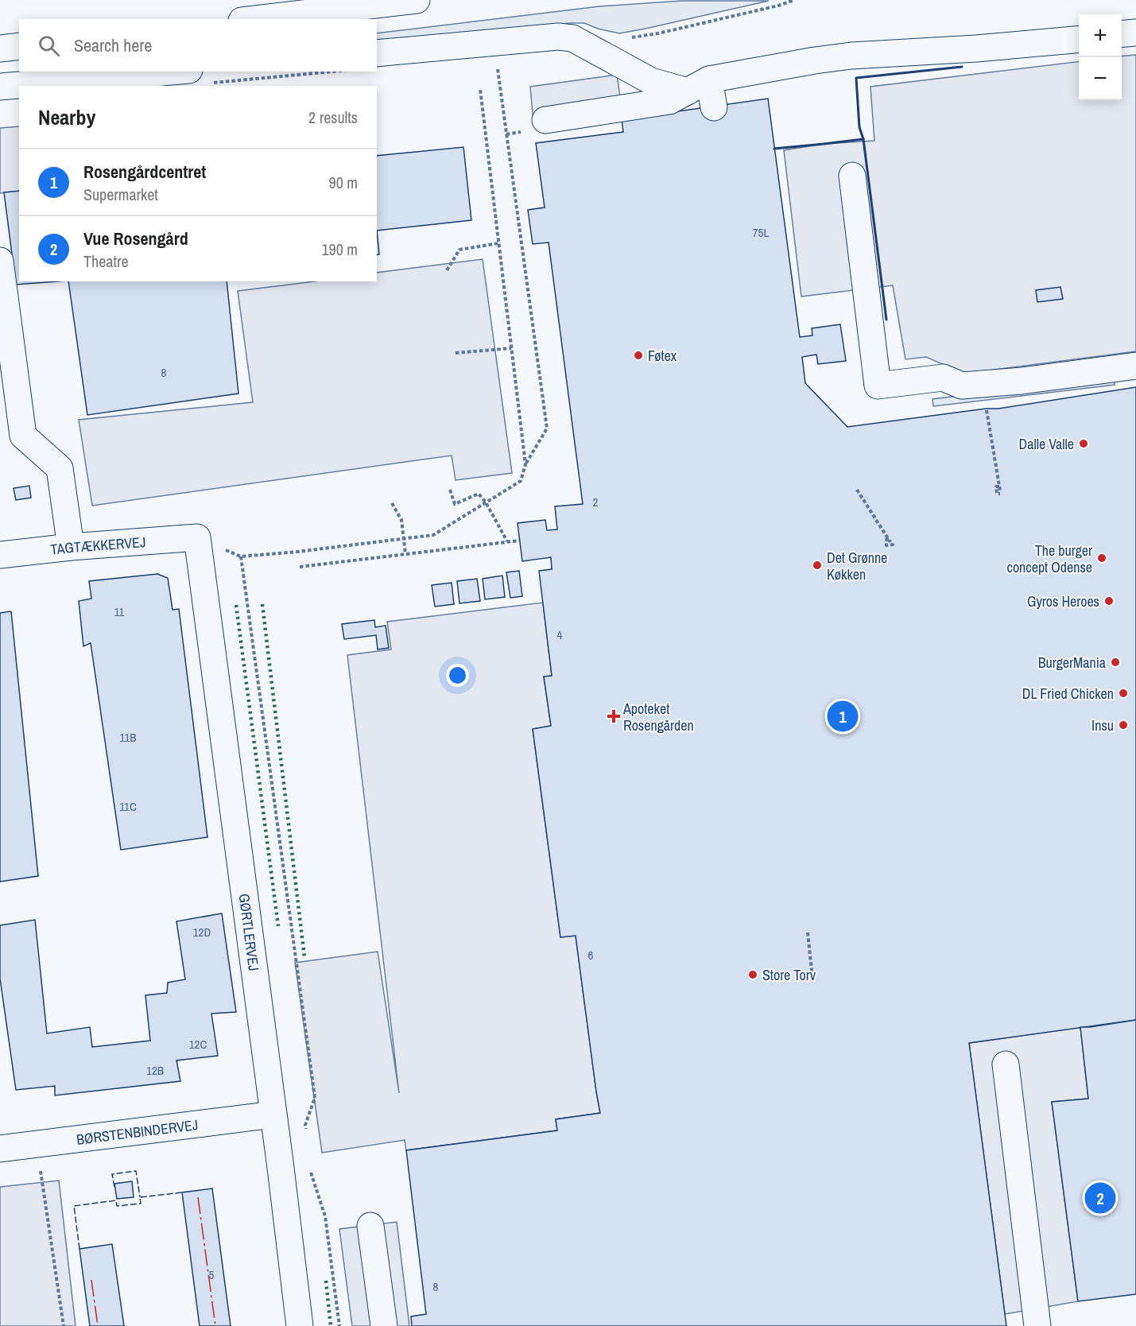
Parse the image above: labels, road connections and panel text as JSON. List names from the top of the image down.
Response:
{
  "streets": {
    "street": ["TAGTÆKKERVEJ", "GØRTLERVEJ", "BØRSTENBINDERVEJ"]
  },
  "crossings": [
    ["TAGTÆKKERVEJ", "GØRTLERVEJ"],
    ["GØRTLERVEJ", "BØRSTENBINDERVEJ"]
  ],
  "places": {
    "other": [
      "Føtex",
      "Dalle Valle",
      "The burger concept Odense",
      "Det Grønne Køkken",
      "Gyros Heroes",
      "BurgerMania",
      "DL Fried Chicken",
      "Insu",
      "Store Torv"
    ],
    "health": ["Apoteket Rosengården"]
  },
  "house_numbers": [
    "75L",
    "8",
    "2",
    "11",
    "4",
    "11B",
    "11C",
    "12D",
    "6",
    "12C",
    "12B",
    "5",
    "8"
  ],
  "page": {
    "map_buttons": ["+", "−"],
    "search": "Search here",
    "heading": ["Nearby", "2 results"],
    "list": [
      {
        "mark": "1",
        "name": "Rosengårdcentret",
        "note": "Supermarket",
        "value": "90 m"
      },
      {
        "mark": "2",
        "name": "Vue Rosengård",
        "note": "Theatre",
        "value": "190 m"
      }
    ],
    "pins": ["1", "2"]
  }
}
